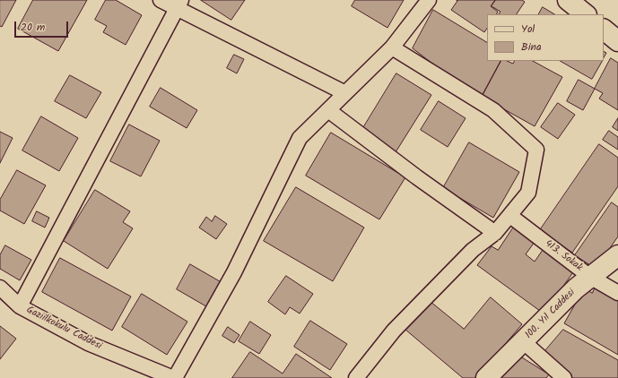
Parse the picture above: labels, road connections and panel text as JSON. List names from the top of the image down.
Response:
{
  "streets": {
    "street": ["413. Sokak", "100. Yıl Caddesi", "Gaziilkokulu Caddesi"]
  },
  "crossings": [
    ["413. Sokak", "100. Yıl Caddesi"]
  ],
  "legend": ["Yol", "Bina"],
  "scale_bar": "20 m"
}
